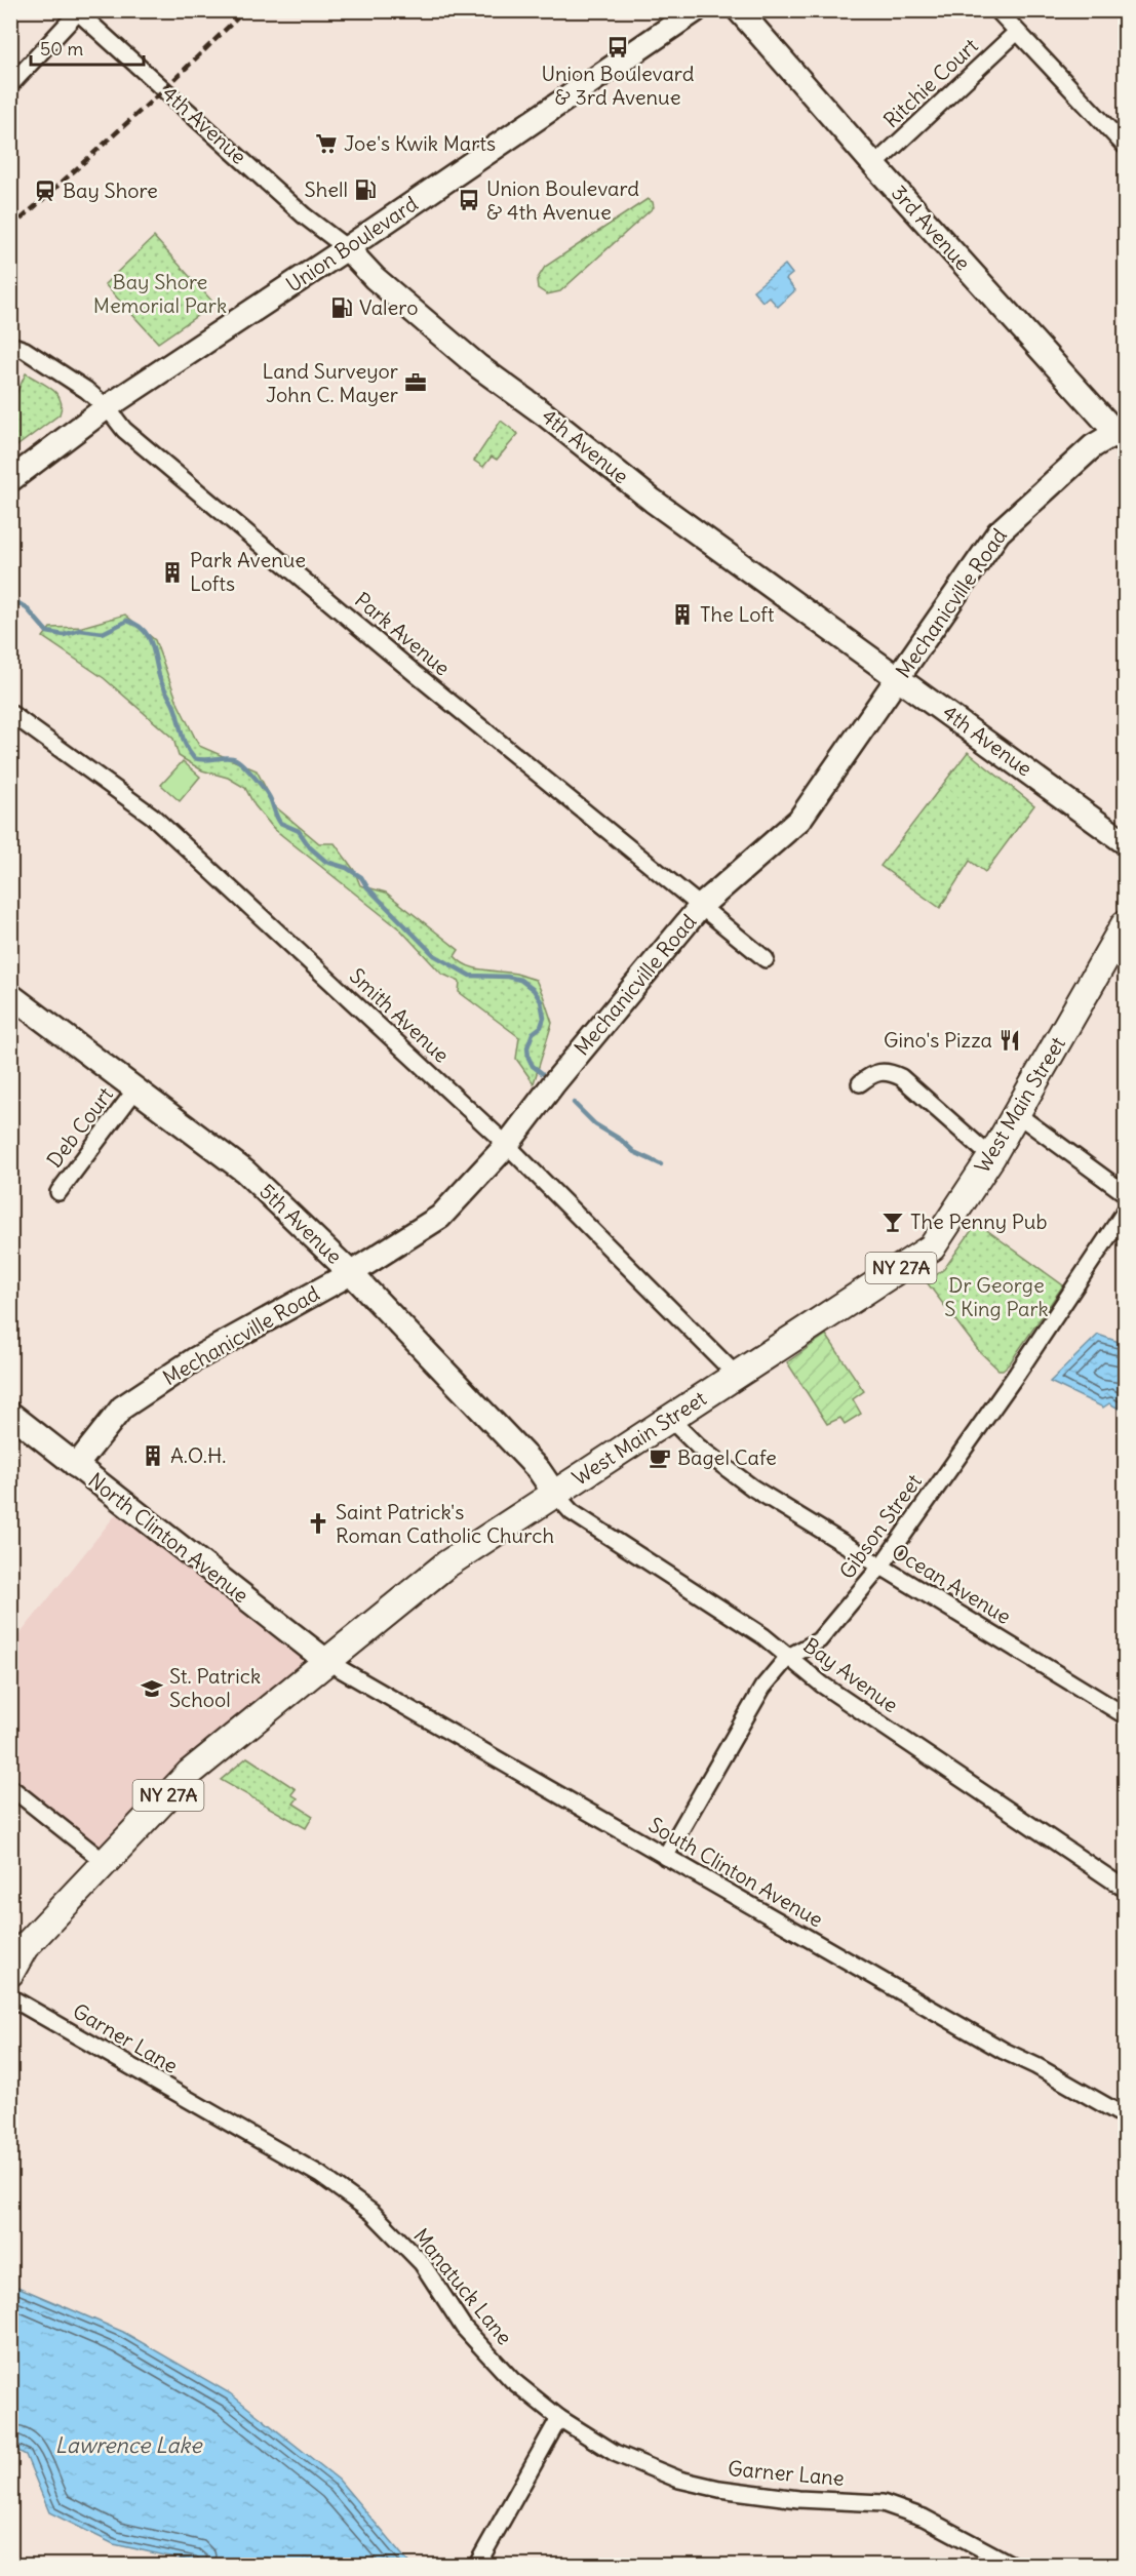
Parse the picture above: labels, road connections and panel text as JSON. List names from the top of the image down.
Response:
{
  "streets": {
    "main road": [
      "4th Avenue",
      "3rd Avenue",
      "Union Boulevard",
      "Mechanicville Road",
      "West Main Street",
      "5th Avenue",
      "NY 27A",
      "North Clinton Avenue"
    ],
    "street": [
      "Ritchie Court",
      "Park Avenue",
      "Smith Avenue",
      "Deb Court",
      "Gibson Street",
      "Ocean Avenue",
      "Bay Avenue",
      "South Clinton Avenue",
      "Garner Lane",
      "Manatuck Lane"
    ]
  },
  "crossings": [
    ["Ritchie Court", "3rd Avenue"],
    ["4th Avenue", "Union Boulevard"],
    ["4th Avenue", "Mechanicville Road"],
    ["3rd Avenue", "Mechanicville Road"],
    ["Union Boulevard", "Park Avenue"],
    ["Mechanicville Road", "Park Avenue"],
    ["Mechanicville Road", "Smith Avenue"],
    ["Mechanicville Road", "5th Avenue"],
    ["Mechanicville Road", "North Clinton Avenue"],
    ["Smith Avenue", "West Main Street"],
    ["West Main Street", "5th Avenue"],
    ["West Main Street", "North Clinton Avenue"],
    ["West Main Street", "Ocean Avenue"],
    ["West Main Street", "Bay Avenue"],
    ["West Main Street", "South Clinton Avenue"],
    ["Deb Court", "5th Avenue"],
    ["5th Avenue", "Bay Avenue"],
    ["Gibson Street", "Ocean Avenue"],
    ["Gibson Street", "Bay Avenue"],
    ["Gibson Street", "South Clinton Avenue"],
    ["North Clinton Avenue", "South Clinton Avenue"],
    ["Garner Lane", "Manatuck Lane"]
  ],
  "water": ["Lawrence Lake"],
  "parks": ["Bay Shore Memorial Park", "Dr George S King Park"],
  "places": {
    "bus stop": ["Union Boulevard & 3rd Avenue", "Union Boulevard & 4th Avenue"],
    "supermarket": ["Joe's Kwik Marts"],
    "fuel station": ["Shell", "Valero"],
    "station": ["Bay Shore"],
    "office": ["Land Surveyor John C. Mayer"],
    "building": ["Park Avenue Lofts", "The Loft", "A.O.H."],
    "restaurant": ["Gino's Pizza"],
    "bar": ["The Penny Pub"],
    "cafe": ["Bagel Cafe"],
    "church": ["Saint Patrick's Roman Catholic Church"],
    "school or university": ["St. Patrick School"]
  },
  "scale_bar": "50 m"
}
